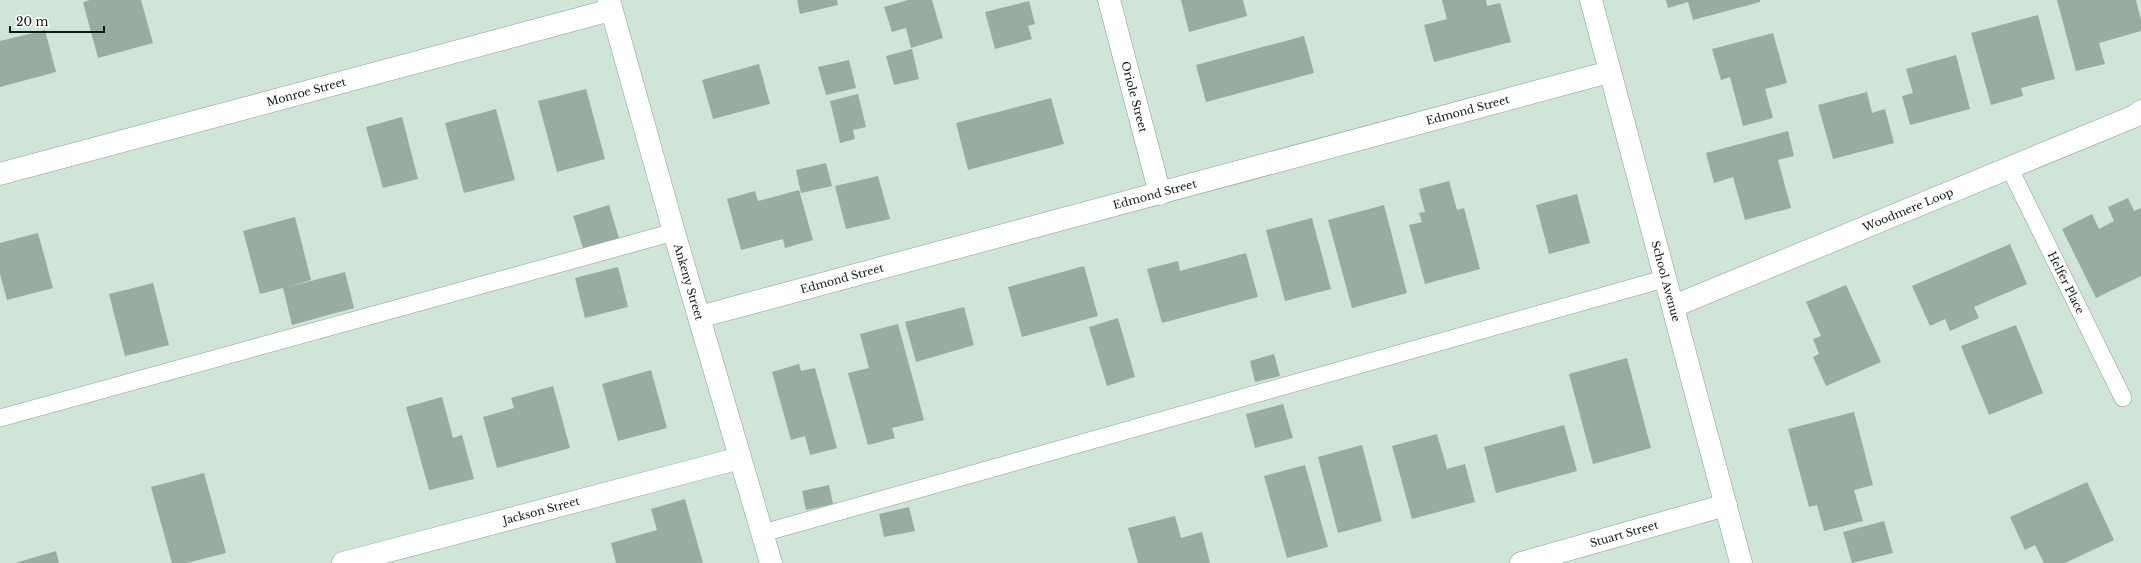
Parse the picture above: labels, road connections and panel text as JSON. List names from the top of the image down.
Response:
{
  "streets": {
    "street": [
      "Monroe Street",
      "Oriole Street",
      "Edmond Street",
      "Woodmere Loop",
      "School Avenue",
      "Ankeny Street",
      "Jackson Street",
      "Stuart Street"
    ],
    "lane": ["Helfer Place"]
  },
  "crossings": [
    ["Monroe Street", "Ankeny Street"],
    ["Oriole Street", "Edmond Street"],
    ["Edmond Street", "School Avenue"],
    ["Edmond Street", "Ankeny Street"],
    ["Woodmere Loop", "School Avenue"],
    ["Woodmere Loop", "Helfer Place"],
    ["School Avenue", "Stuart Street"],
    ["Ankeny Street", "Jackson Street"]
  ],
  "scale_bar": "20 m"
}
